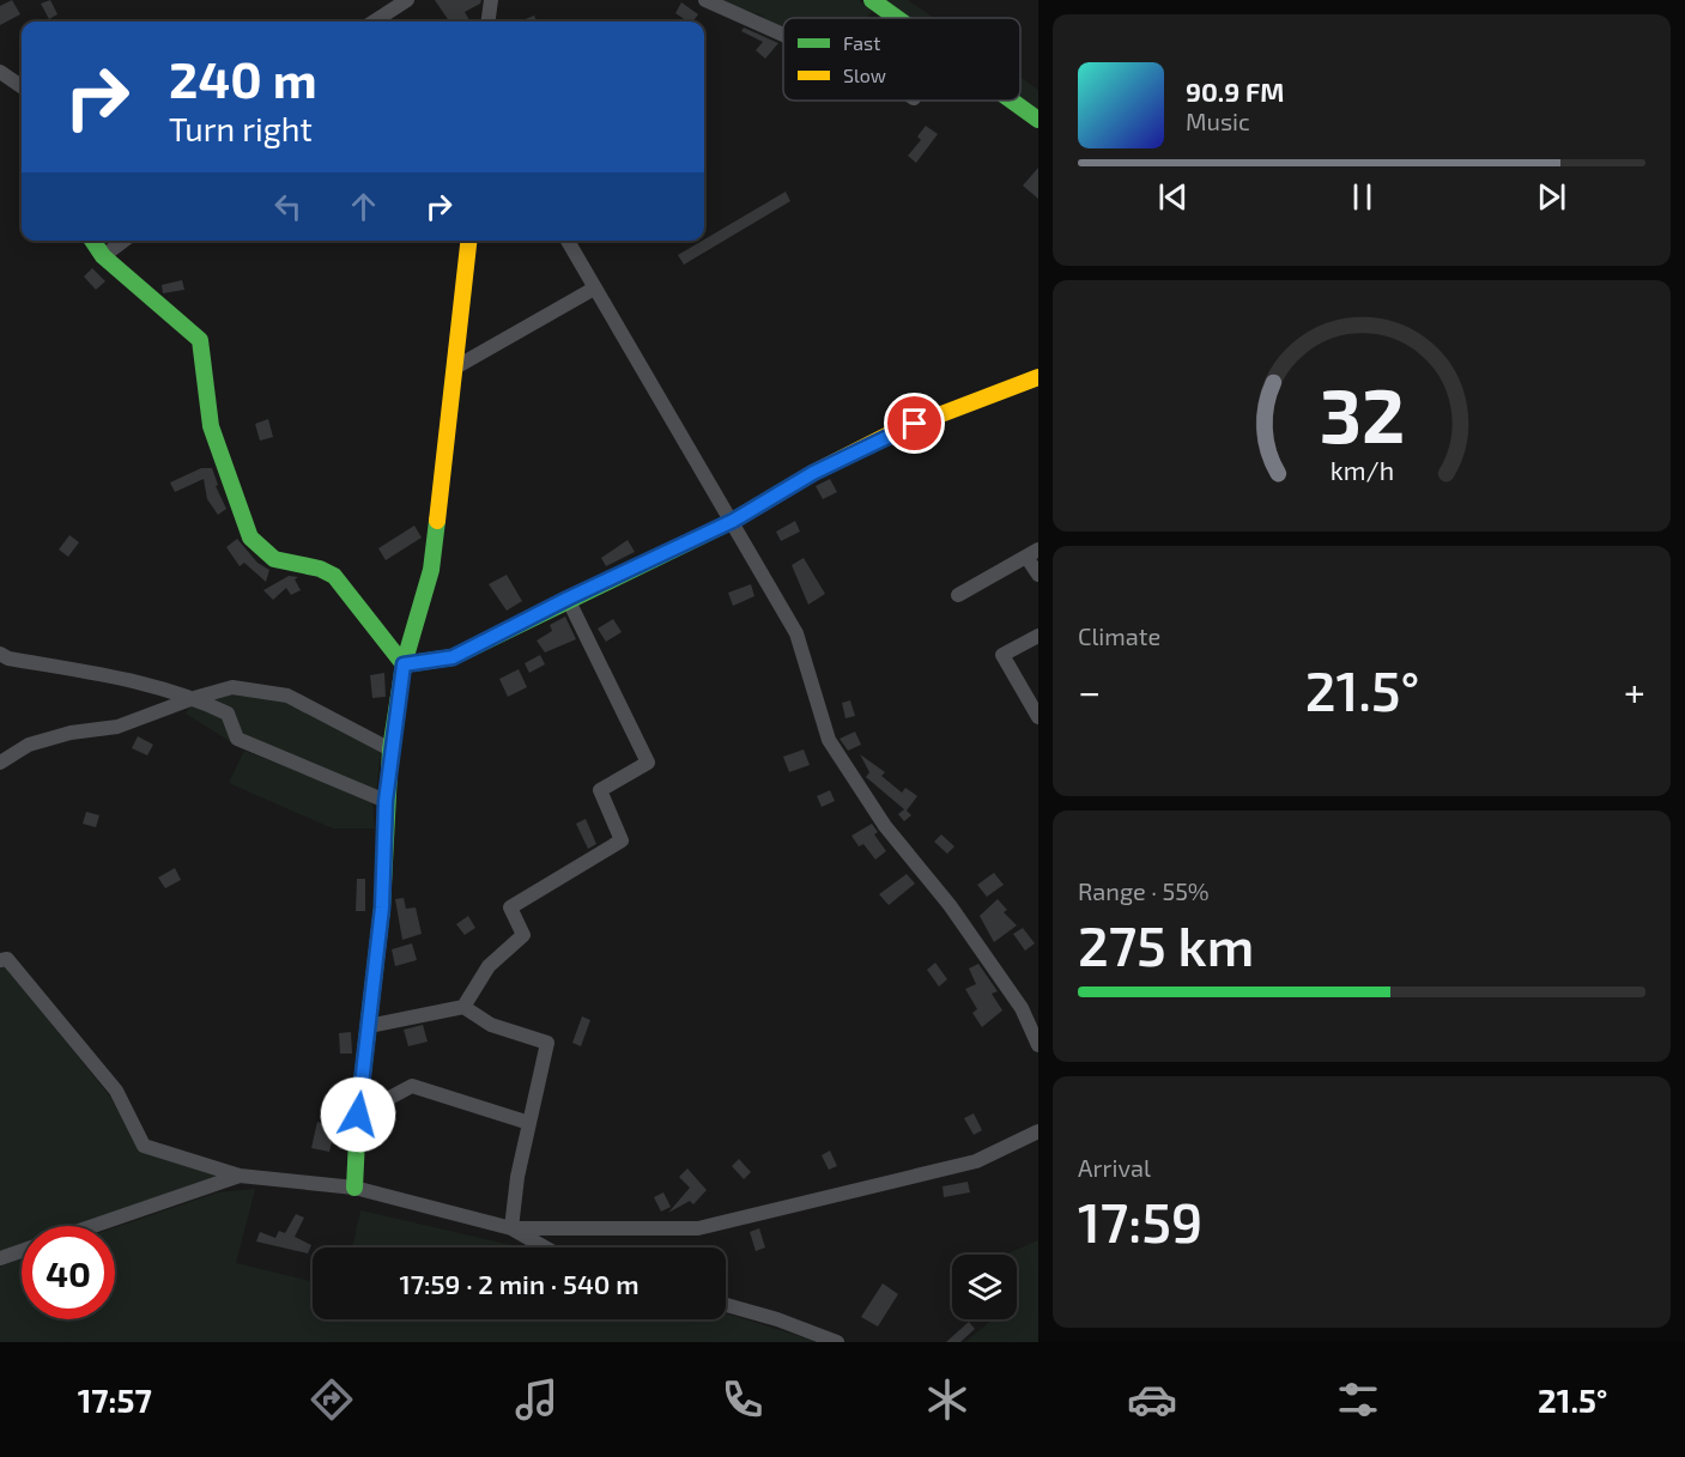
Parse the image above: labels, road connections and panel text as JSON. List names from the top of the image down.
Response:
{
  "legend": ["Fast", "Slow"],
  "page": {
    "turn": ["240 m", "Turn right"],
    "song": ["90.9 FM", "Music"],
    "tile": [
      "Climate",
      ["Range · 55%", "275 km"],
      ["Arrival", "17:59"]
    ],
    "heat": ["−", "21.5°", "+"],
    "limit": "40",
    "trip": "17:59 · 2 min · 540 m",
    "tabs": ["17:57", "21.5°"],
    "gauge": ["32", "km/h"]
  }
}
